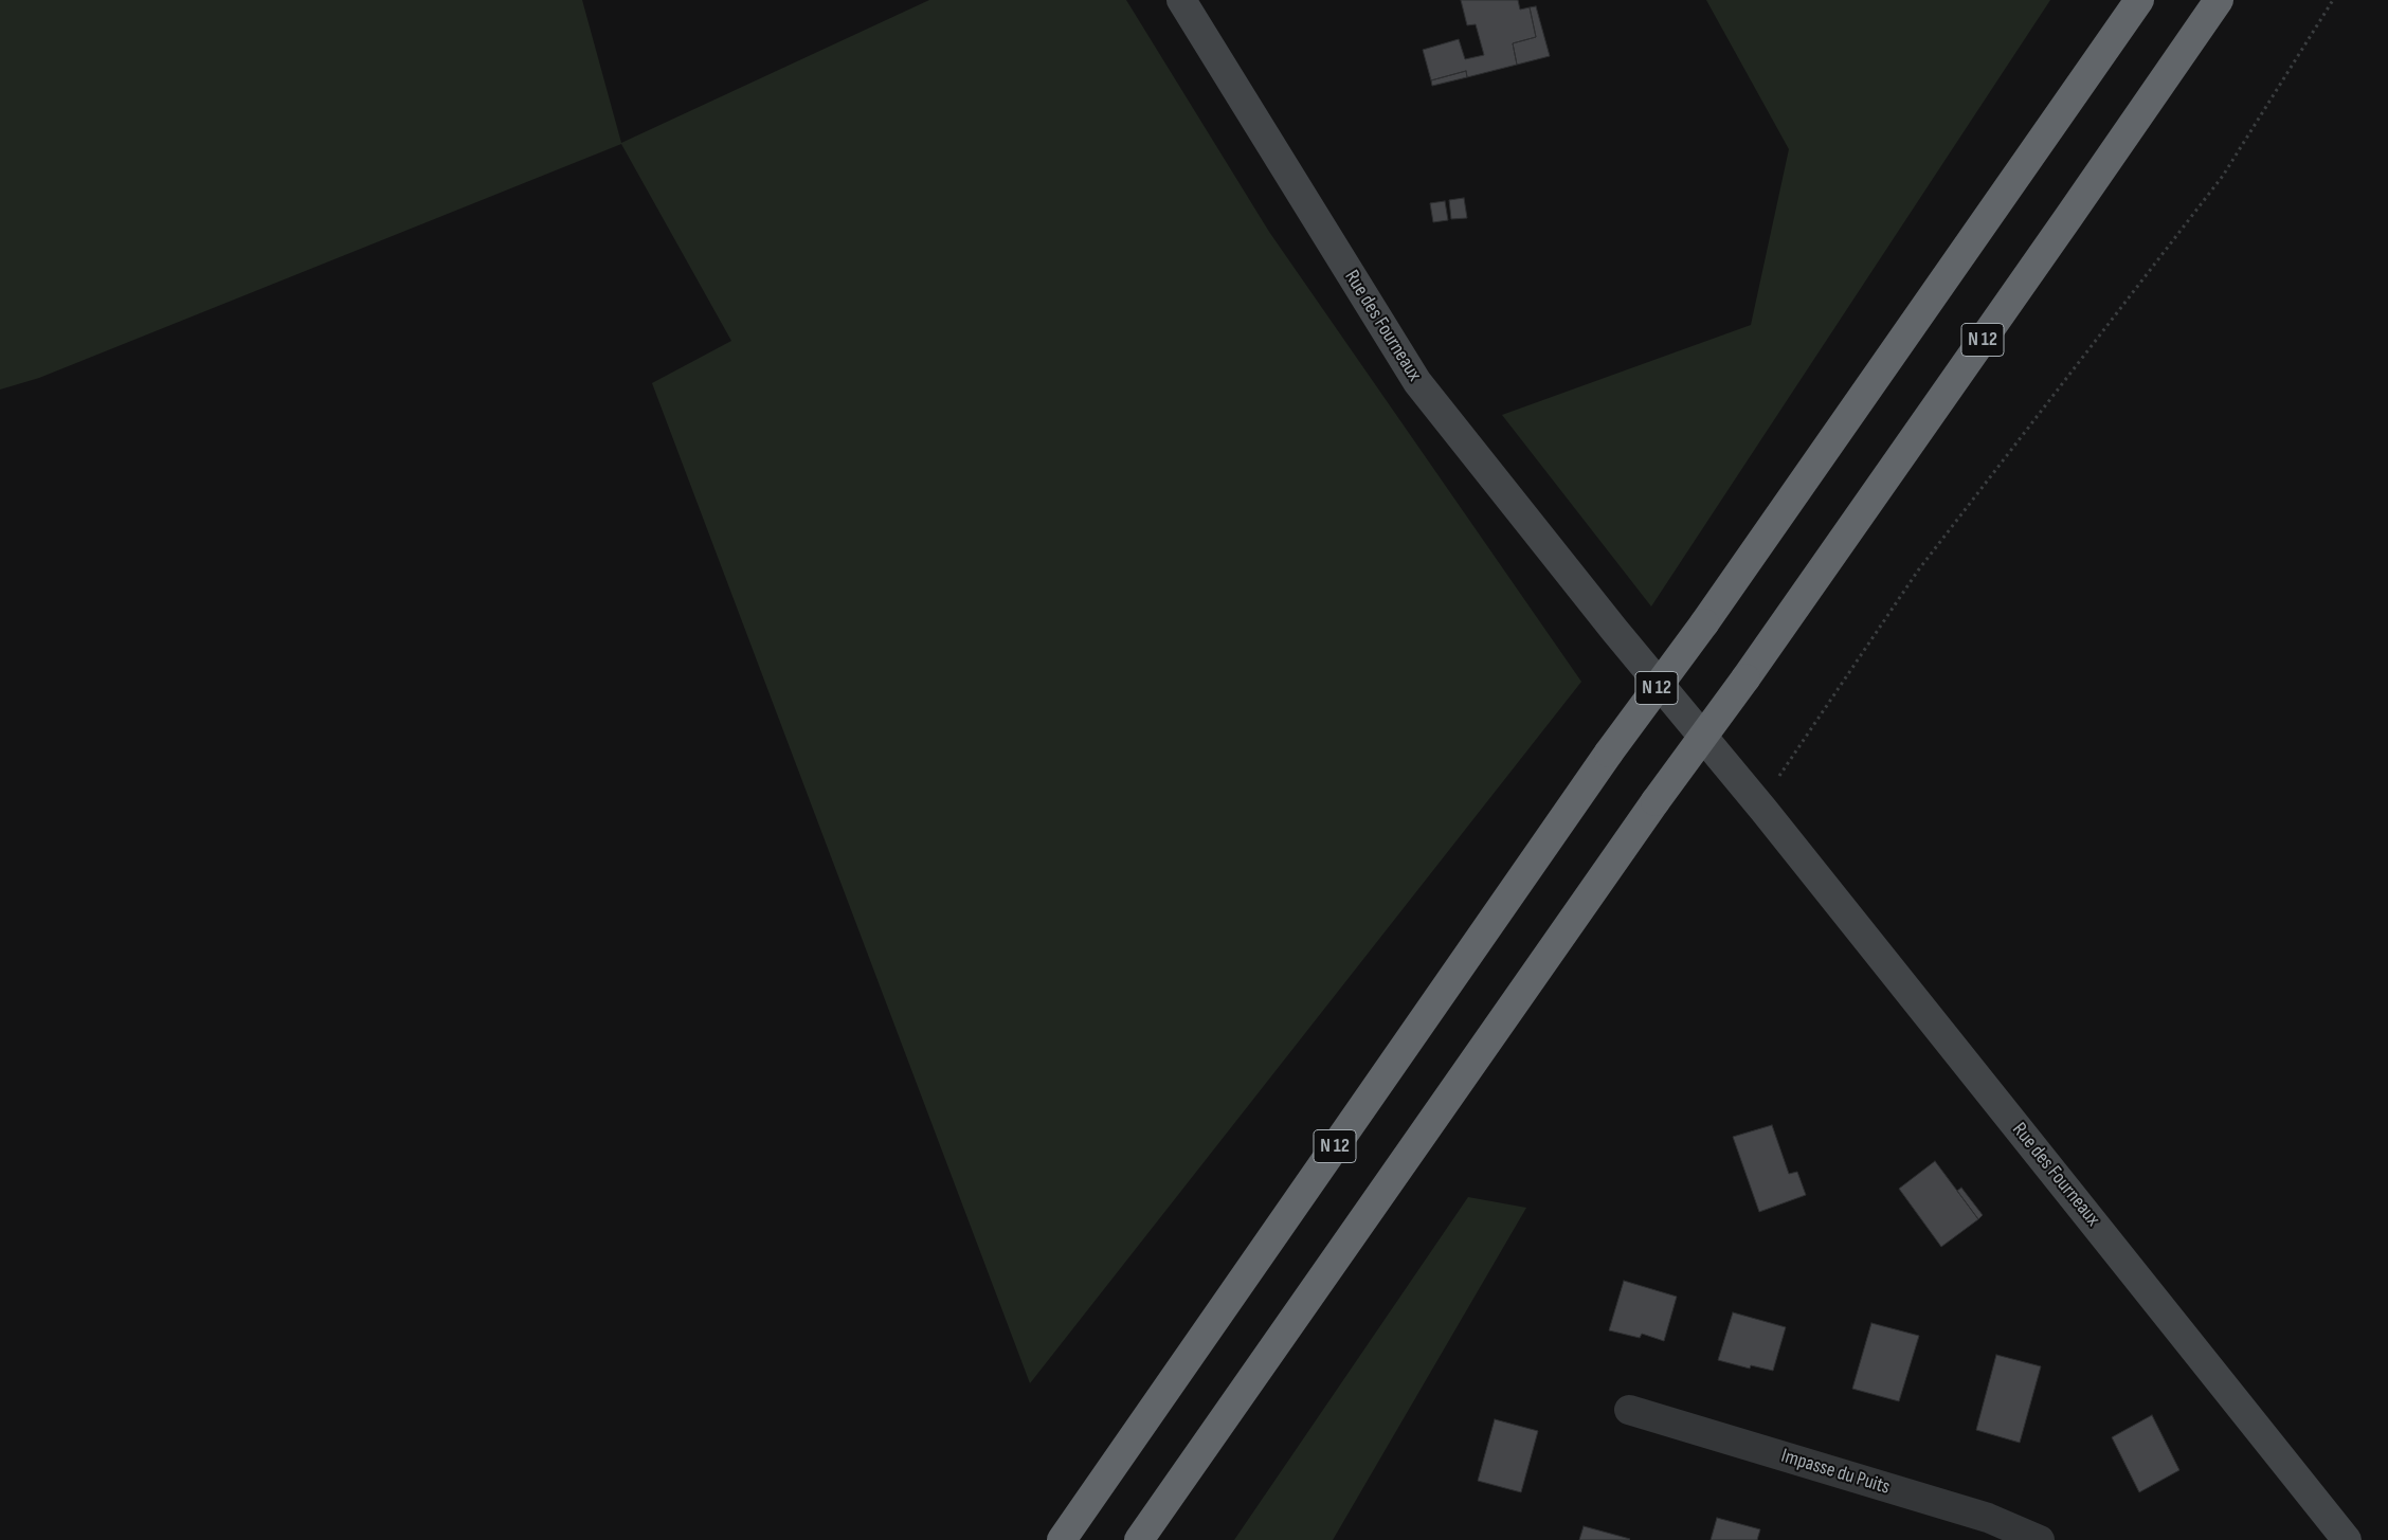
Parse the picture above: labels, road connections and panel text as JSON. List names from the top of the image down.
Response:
{
  "streets": {
    "highway": ["N 12"],
    "street": ["Rue des Fourneaux", "Impasse du Puits"]
  }
}
